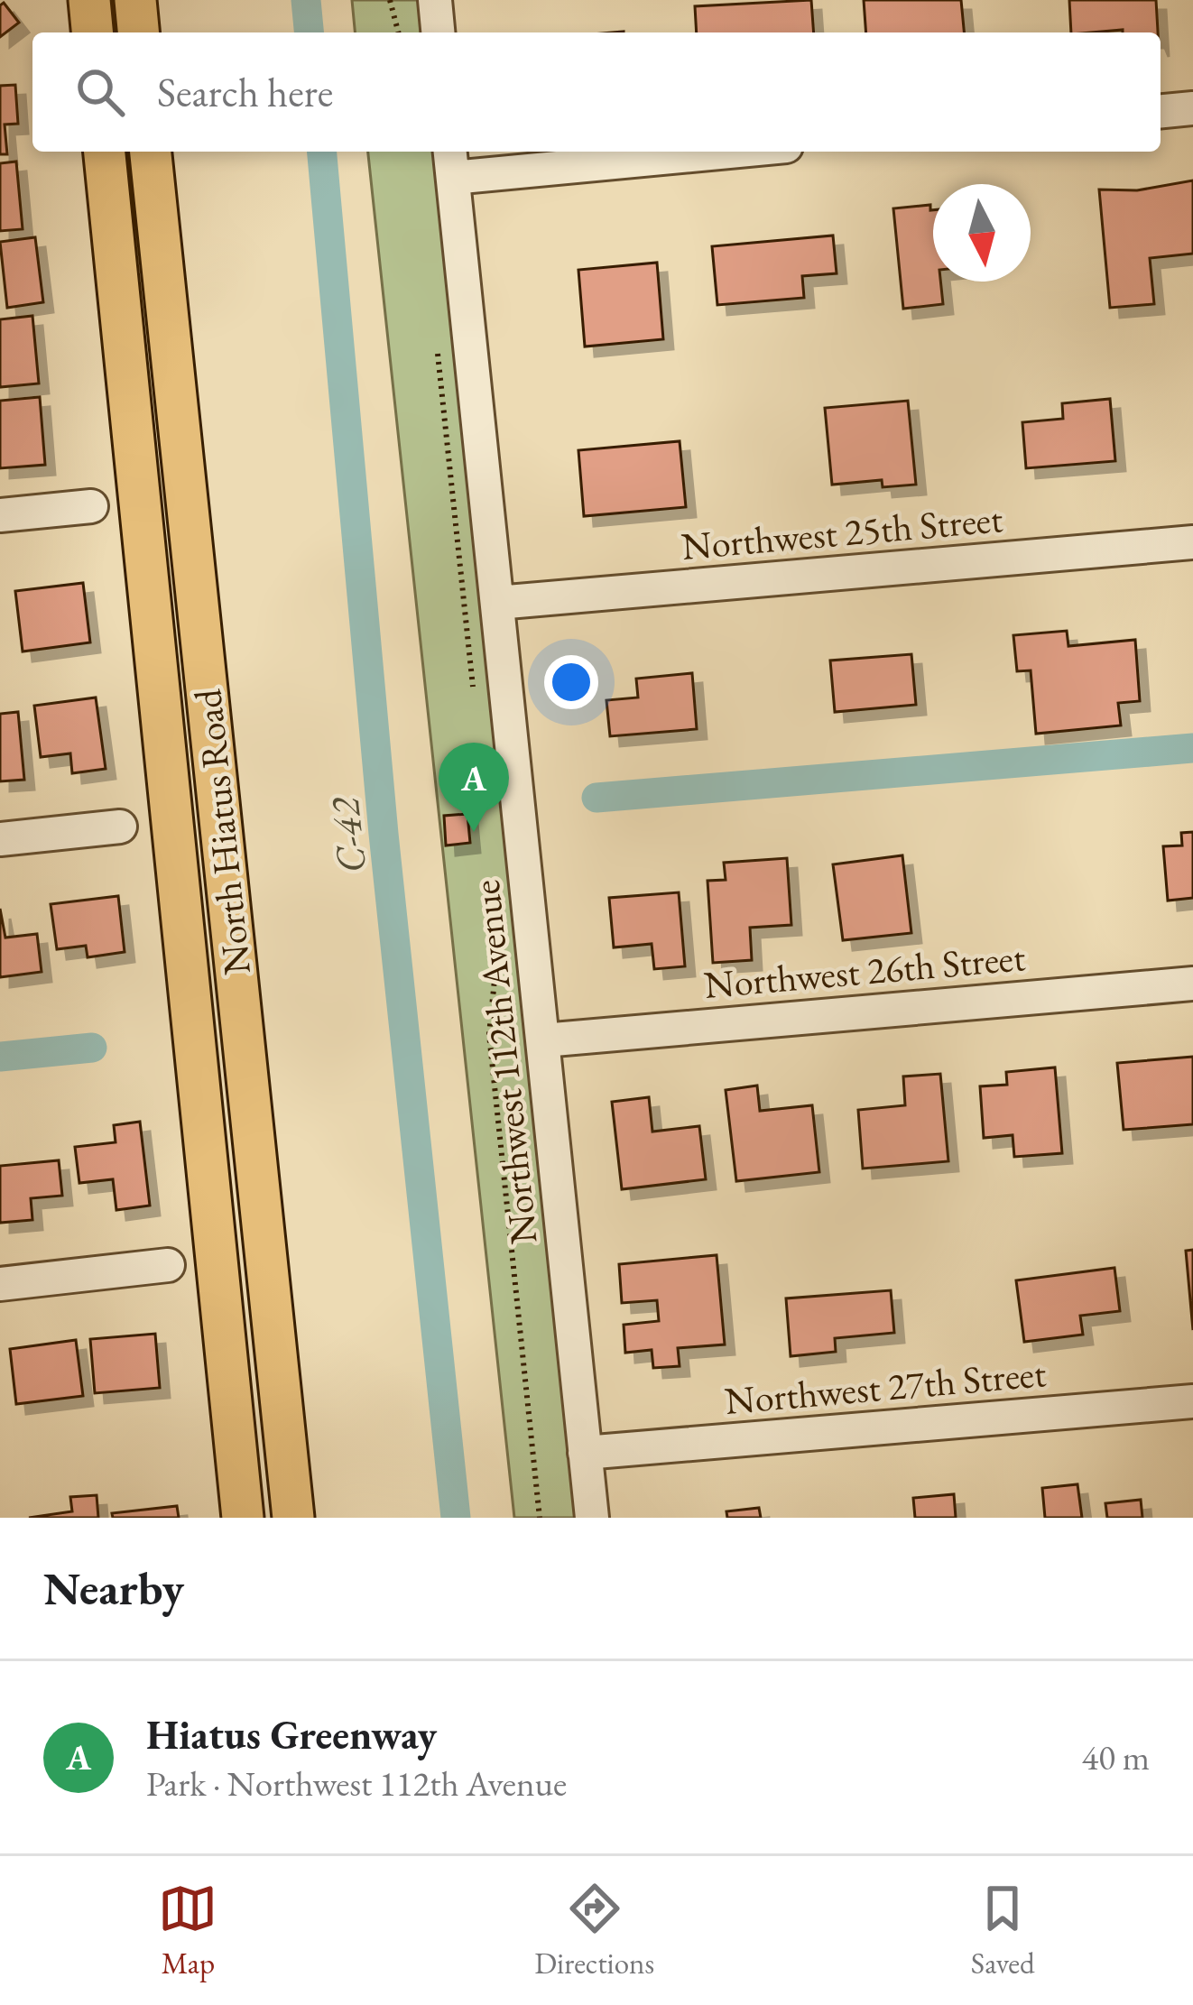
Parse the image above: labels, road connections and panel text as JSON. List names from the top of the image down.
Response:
{
  "streets": {
    "main road": ["North Hiatus Road"],
    "street": [
      "Northwest 25th Street",
      "Northwest 26th Street",
      "Northwest 112th Avenue",
      "Northwest 27th Street"
    ]
  },
  "crossings": [
    ["Northwest 25th Street", "Northwest 112th Avenue"],
    ["Northwest 26th Street", "Northwest 112th Avenue"],
    ["Northwest 112th Avenue", "Northwest 27th Street"]
  ],
  "water": ["C-42"],
  "north": "bottom",
  "page": {
    "search": "Search here",
    "pins": "A",
    "heading": "Nearby",
    "list": [
      {
        "mark": "A",
        "name": "Hiatus Greenway",
        "note": "Park · Northwest 112th Avenue",
        "value": "40 m"
      }
    ],
    "nav": ["Map", "Directions", "Saved"]
  }
}
